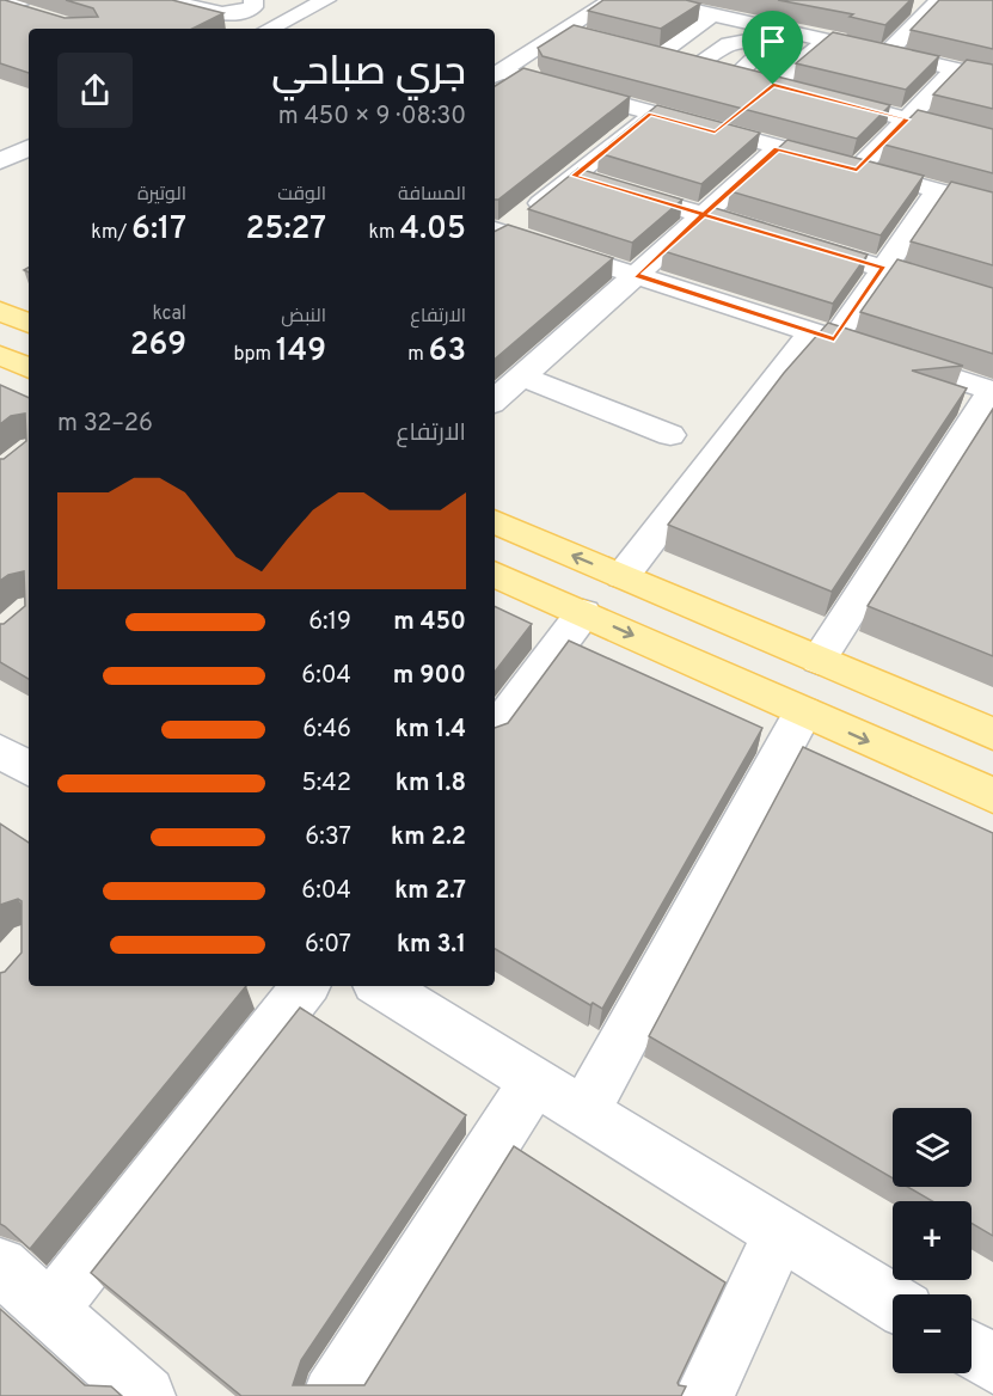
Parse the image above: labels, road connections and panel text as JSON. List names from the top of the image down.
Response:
{
  "page": {
    "heading": ["جري صباحي", "08:30 · 9 × 450 m"],
    "stats": [
      ["المسافة", "4.05 km"],
      ["الوقت", "25:27"],
      ["الوتيرة", "6:17 /km"],
      ["الارتفاع", "63 m"],
      ["النبض", "149 bpm"],
      ["kcal", "269"]
    ],
    "chart": ["الارتفاع", "26–32 m"],
    "list": [
      {
        "name": "450 m",
        "note": "6:19"
      },
      {
        "name": "900 m",
        "note": "6:04"
      },
      {
        "name": "1.4 km",
        "note": "6:46"
      },
      {
        "name": "1.8 km",
        "note": "5:42"
      },
      {
        "name": "2.2 km",
        "note": "6:37"
      },
      {
        "name": "2.7 km",
        "note": "6:04"
      },
      {
        "name": "3.1 km",
        "note": "6:07"
      }
    ],
    "map_buttons": ["+", "−"]
  }
}
